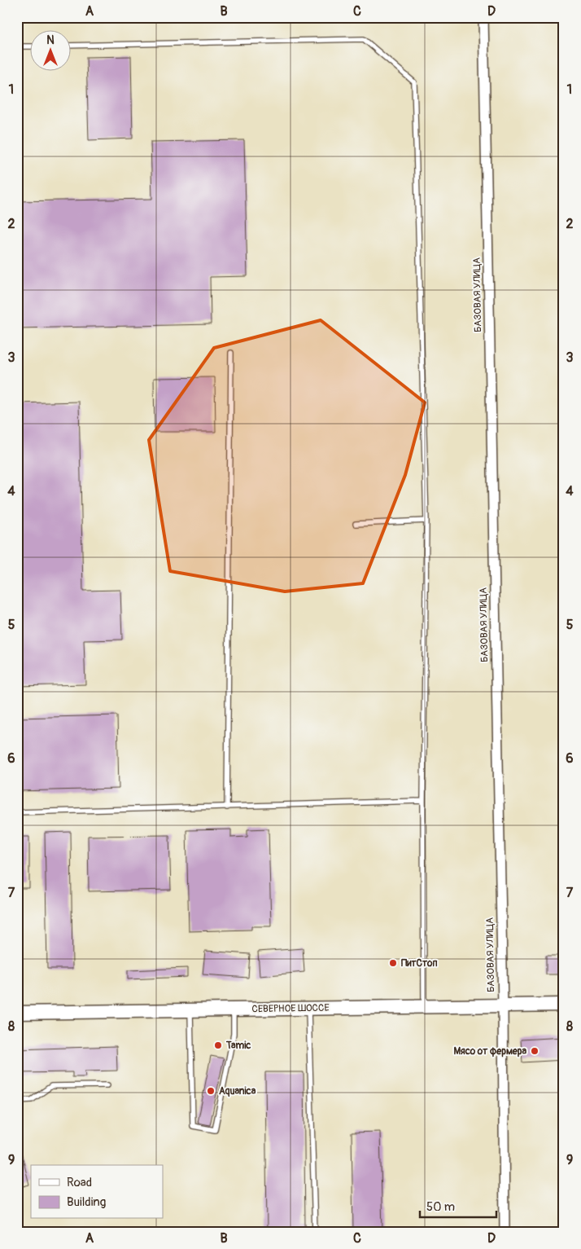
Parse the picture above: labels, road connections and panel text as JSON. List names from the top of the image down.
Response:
{
  "streets": {
    "main road": ["СЕВЕРНОЕ ШОССЕ"],
    "street": ["БАЗОВАЯ УЛИЦА"]
  },
  "crossings": [
    ["БАЗОВАЯ УЛИЦА", "СЕВЕРНОЕ ШОССЕ"]
  ],
  "places": [
    "ПитСтоп",
    "Tamic",
    "Мясо от фермера",
    "Aquanica"
  ],
  "legend": ["Road", "Building"],
  "scale_bar": "50 m",
  "north": "top",
  "grid": {
    "columns": [
      "A",
      "B",
      "C",
      "D"
    ],
    "rows": [
      "1",
      "2",
      "3",
      "4",
      "5",
      "6",
      "7",
      "8",
      "9"
    ]
  }
}
